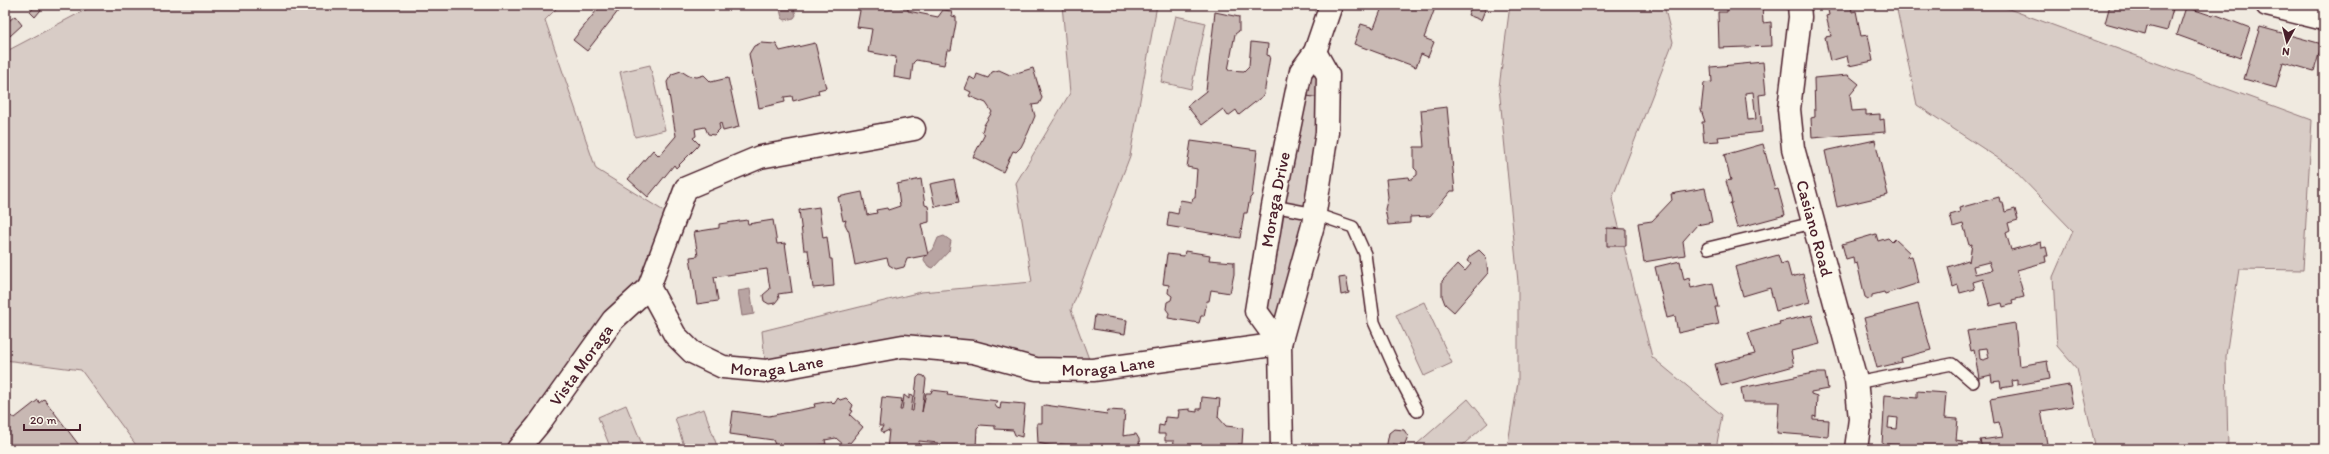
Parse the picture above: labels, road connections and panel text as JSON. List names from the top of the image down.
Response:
{
  "streets": {
    "street": [
      "Moraga Drive",
      "Casiano Road",
      "Moraga Lane",
      "Vista Moraga"
    ]
  },
  "crossings": [
    ["Moraga Drive", "Moraga Lane"],
    ["Moraga Lane", "Vista Moraga"]
  ],
  "scale_bar": "20 m",
  "north": "bottom"
}
